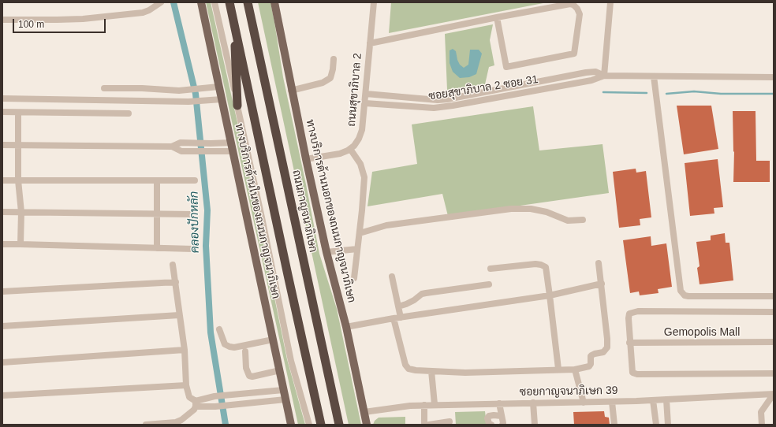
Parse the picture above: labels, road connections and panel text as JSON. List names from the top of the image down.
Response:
{
  "streets": {
    "highway": ["ถนนกาญจนาภิเษก"],
    "main road": ["ทางบริการด้านในของถนนกาญจนาภิเษก", "ทางบริการด้านนอกของถนนกาญจนาภิเษก"],
    "street": [
      "ซอยสุขาภิบาล 2 ซอย 31",
      "ถนนสุขาภิบาล 2",
      "Gemopolis Mall",
      "ซอยกาญจนาภิเษก 39"
    ]
  },
  "crossings": [
    ["ซอยสุขาภิบาล 2 ซอย 31", "ถนนสุขาภิบาล 2"],
    ["ทางบริการด้านนอกของถนนกาญจนาภิเษก", "ซอยกาญจนาภิเษก 39"]
  ],
  "water": ["คลองปักหลัก"],
  "scale_bar": "100 m"
}
